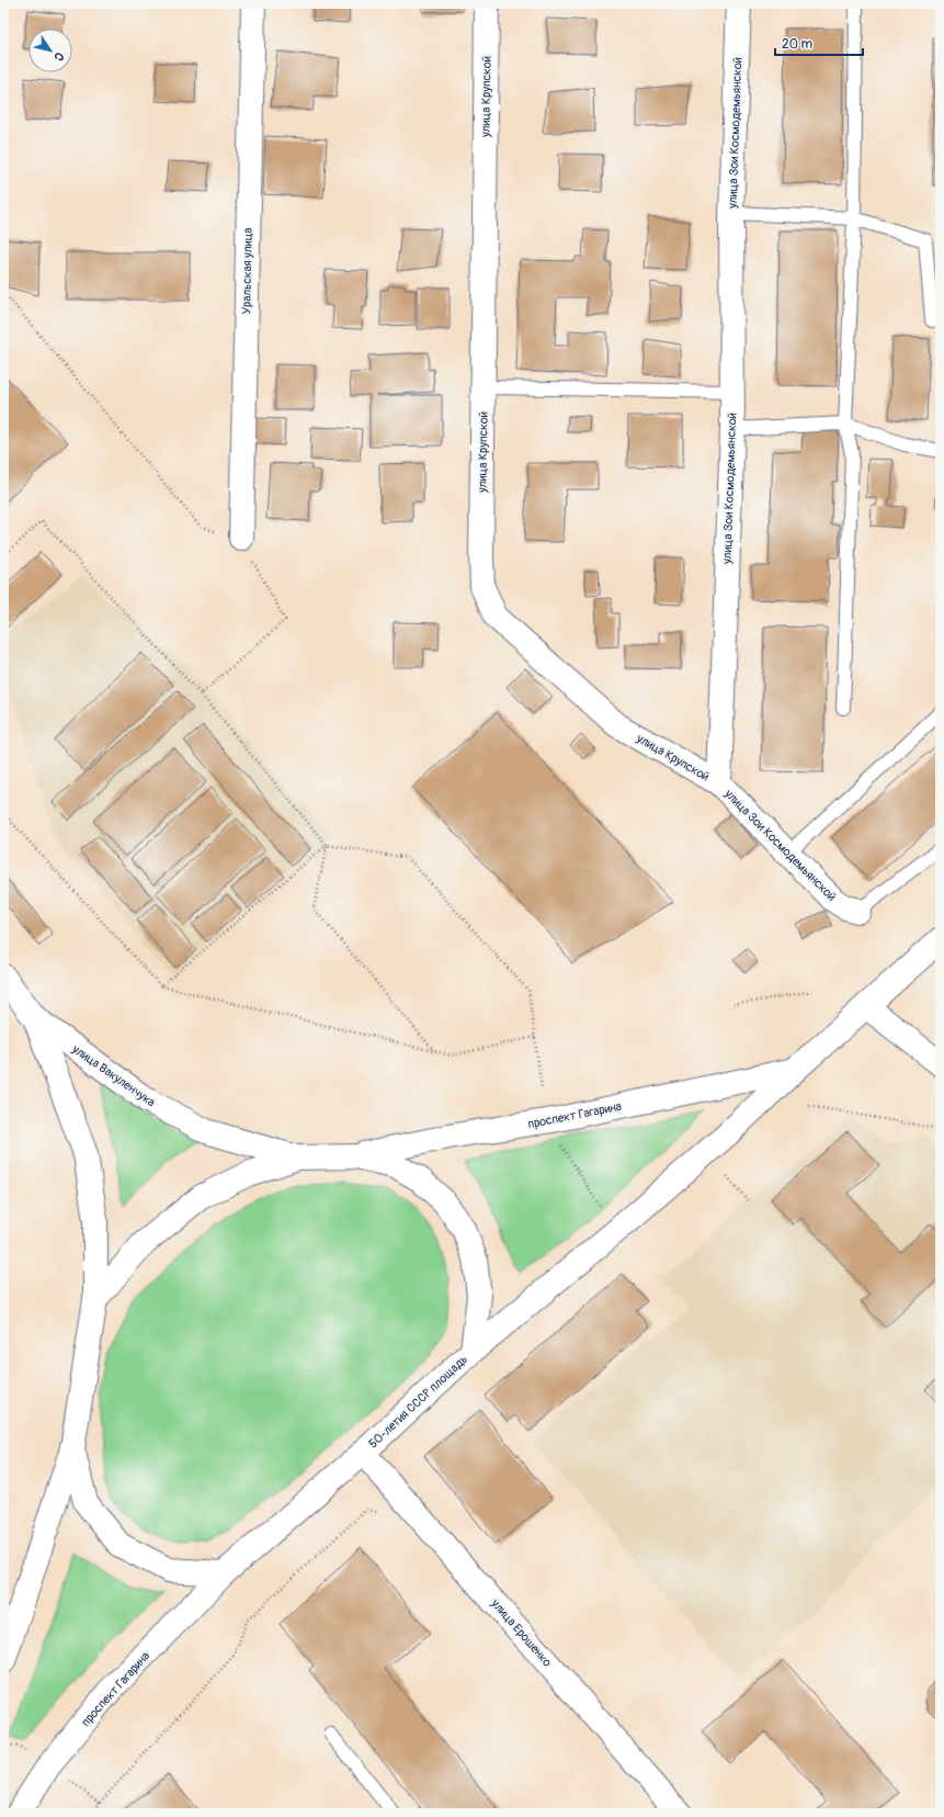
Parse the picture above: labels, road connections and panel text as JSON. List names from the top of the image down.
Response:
{
  "streets": {
    "main road": [
      "улица Крупской",
      "улица Зои Космодемьянской",
      "Уральская улица",
      "улица Вакуленчука",
      "проспект Гагарина",
      "50-летия СССР площадь",
      "улица Ерошенко"
    ]
  },
  "crossings": [
    ["улица Крупской", "улица Зои Космодемьянской"],
    ["улица Вакуленчука", "50-летия СССР площадь"],
    ["проспект Гагарина", "50-летия СССР площадь"],
    ["50-летия СССР площадь", "улица Ерошенко"]
  ],
  "scale_bar": "20 m",
  "north": "bottom right"
}
